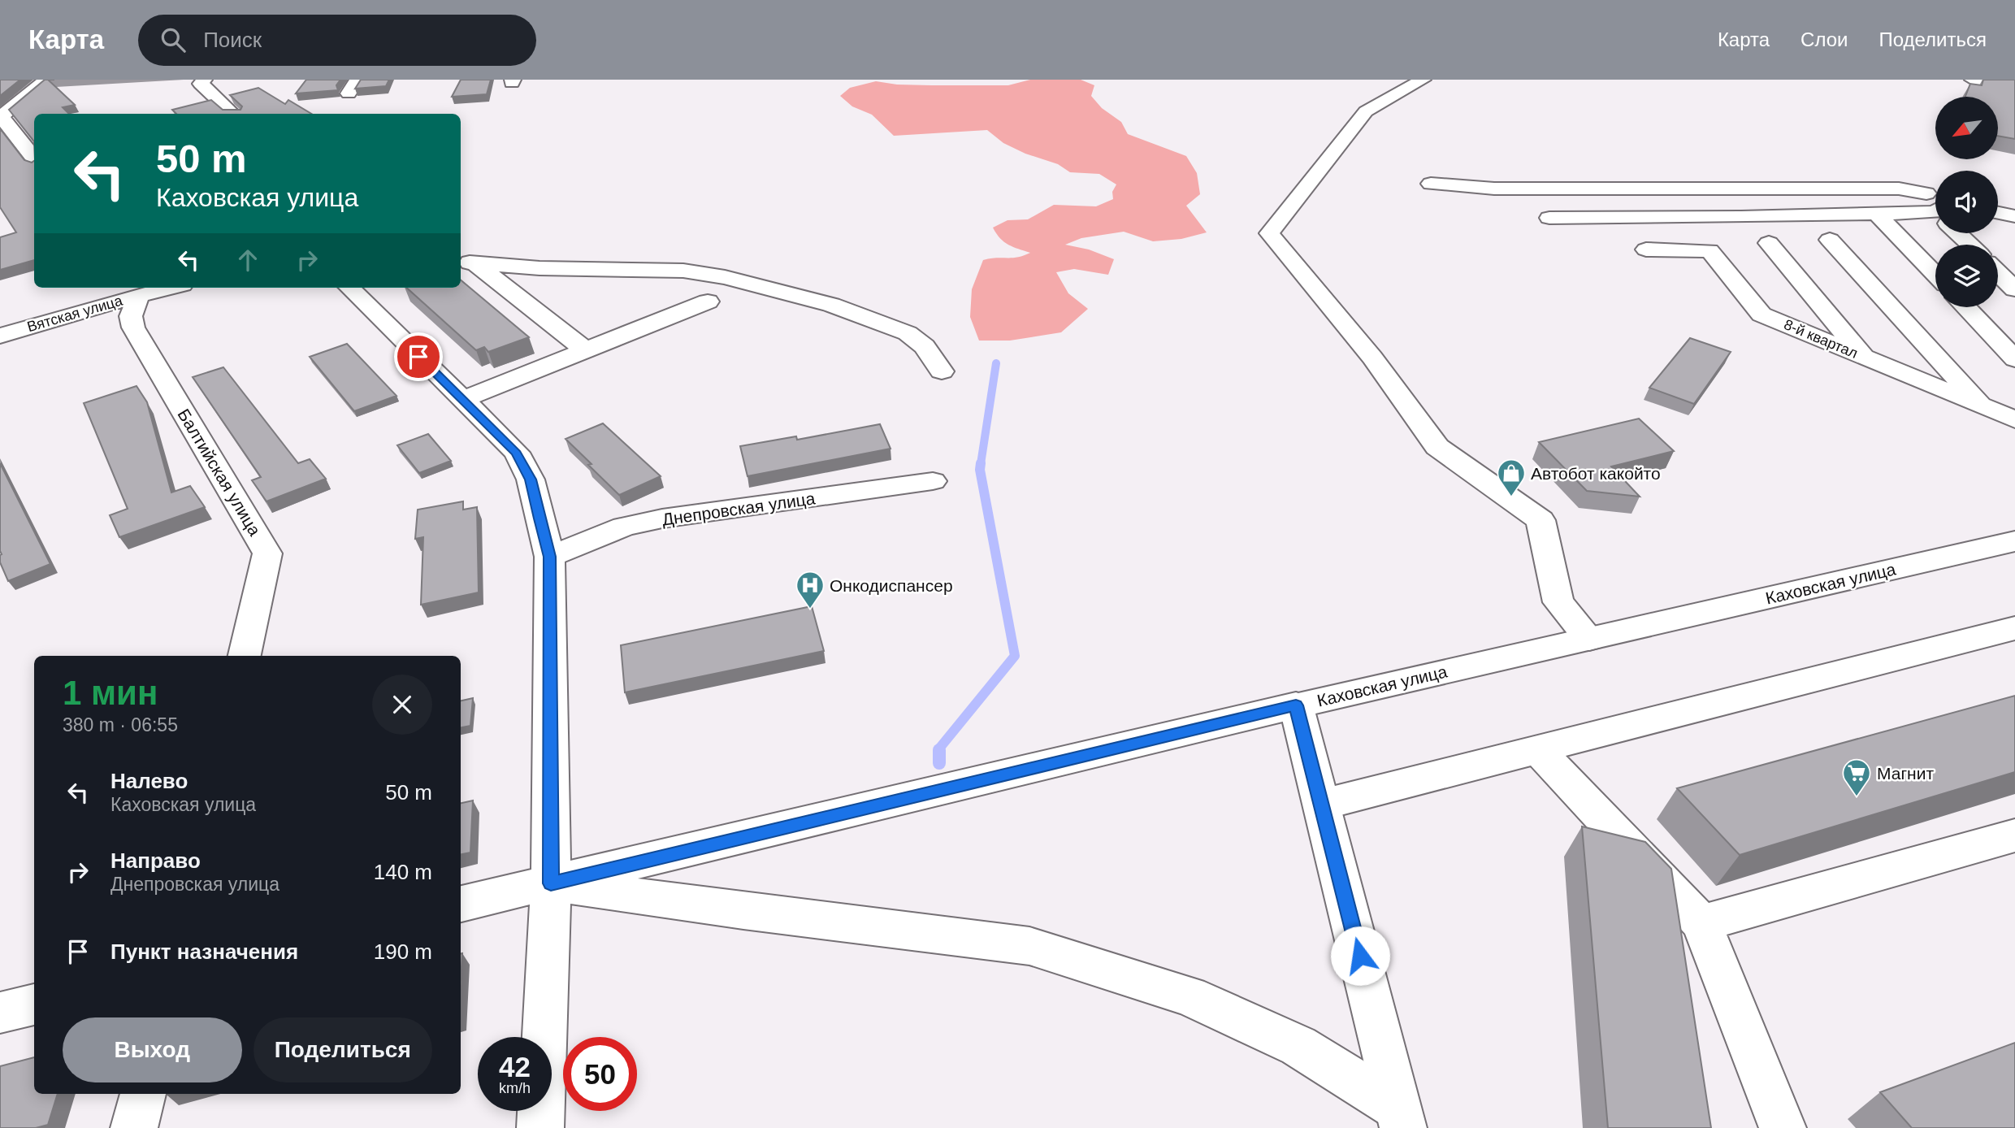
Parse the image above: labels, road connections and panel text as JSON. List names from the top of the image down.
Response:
{
  "streets": {
    "street": [
      "Вятская улица",
      "8-й квартал",
      "Балтийская улица",
      "Днепровская улица",
      "Каховская улица"
    ]
  },
  "crossings": [
    ["Вятская улица", "Балтийская улица"]
  ],
  "places": {
    "shop": ["Автобот какойто"],
    "hospital": ["Онкодиспансер"],
    "supermarket": ["Магнит"]
  },
  "north": "bottom left",
  "page": {
    "header": "Карта",
    "search": "Поиск",
    "nav": ["Карта", "Слои", "Поделиться"],
    "turn": ["50 m", "Каховская улица"],
    "heading": ["1 мин", "380 m · 06:55"],
    "list": [
      {
        "name": "Налево",
        "note": "Каховская улица",
        "value": "50 m"
      },
      {
        "name": "Направо",
        "note": "Днепровская улица",
        "value": "140 m"
      },
      {
        "name": "Пункт назначения",
        "value": "190 m"
      }
    ],
    "buttons": ["Выход", "Поделиться"],
    "speed": "42 km/h",
    "limit": "50"
  }
}
